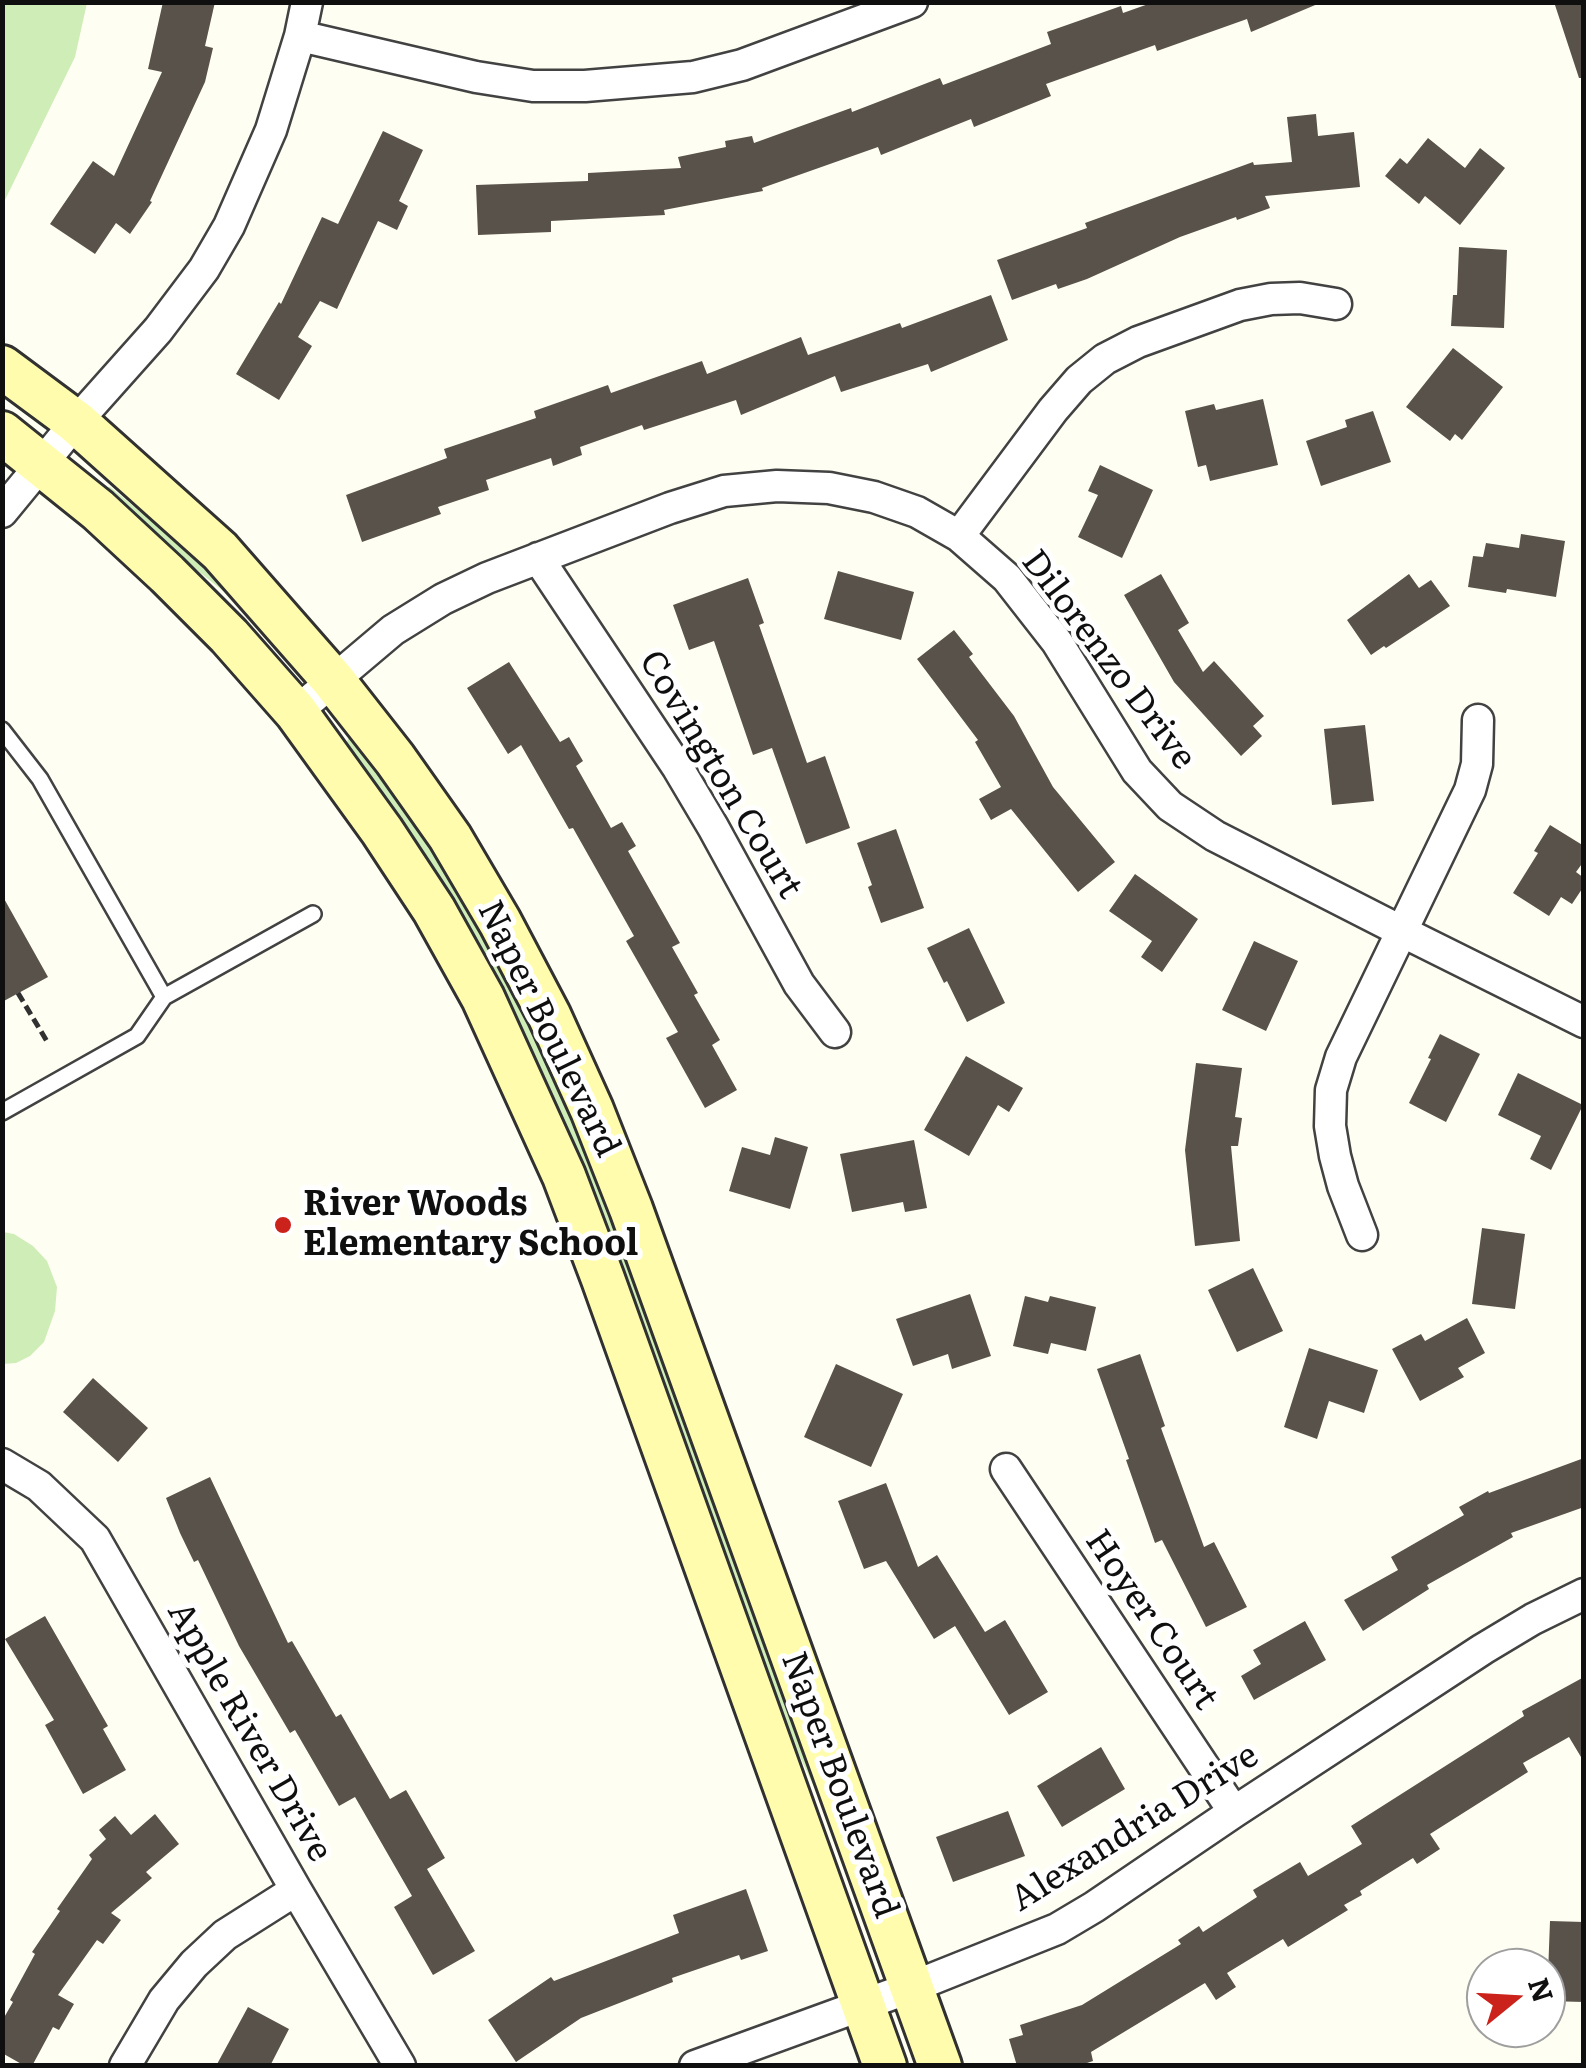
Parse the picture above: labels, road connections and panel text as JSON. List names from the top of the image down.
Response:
{
  "streets": {
    "main road": ["Naper Boulevard"],
    "street": [
      "Dilorenzo Drive",
      "Covington Court",
      "Hoyer Court",
      "Apple River Drive",
      "Alexandria Drive"
    ]
  },
  "crossings": [
    ["Dilorenzo Drive", "Covington Court"],
    ["Dilorenzo Drive", "Naper Boulevard"],
    ["Naper Boulevard", "Alexandria Drive"],
    ["Hoyer Court", "Alexandria Drive"]
  ],
  "places": ["River Woods Elementary School"],
  "north": "right"
}
